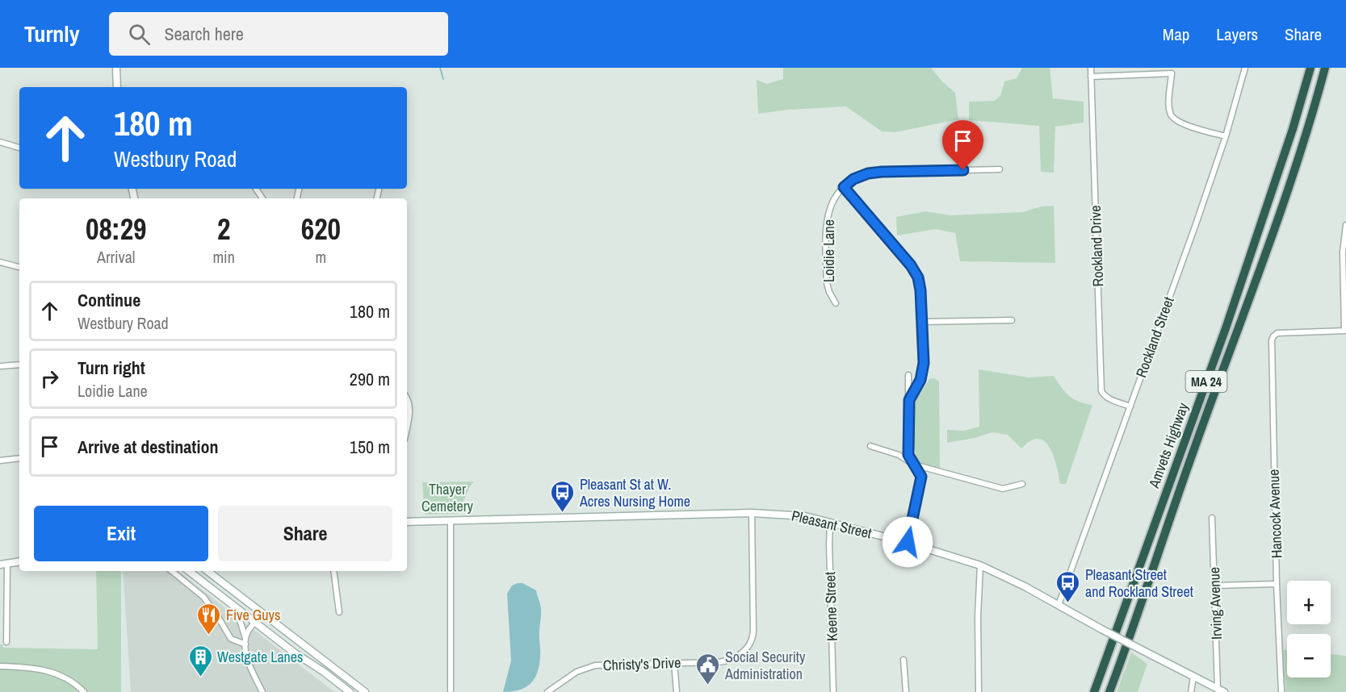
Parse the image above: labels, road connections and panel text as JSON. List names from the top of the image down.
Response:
{
  "streets": {
    "highway": ["MA 24", "Amvets Highway"],
    "main road": ["Pleasant Street"],
    "street": [
      "Rockland Drive",
      "Loidie Lane",
      "Rockland Street",
      "Hancock Avenue",
      "Irving Avenue",
      "Keene Street",
      "Christy's Drive"
    ]
  },
  "crossings": [
    ["Rockland Drive", "Rockland Street"],
    ["Rockland Street", "Pleasant Street"],
    ["Pleasant Street", "Irving Avenue"],
    ["Pleasant Street", "Keene Street"],
    ["Pleasant Street", "Christy's Drive"]
  ],
  "parks": ["Thayer Cemetery"],
  "places": {
    "bus stop": ["Pleasant St at W. Acres Nursing Home", "Pleasant Street and Rockland Street"],
    "restaurant": ["Five Guys"],
    "building": ["Westgate Lanes"],
    "public building": ["Social Security Administration"]
  },
  "page": {
    "header": "Turnly",
    "search": "Search here",
    "nav": ["Map", "Layers", "Share"],
    "turn": ["180 m", "Westbury Road"],
    "eta": [
      "08:29",
      "Arrival",
      "2",
      "min",
      "620",
      "m"
    ],
    "list": [
      {
        "name": "Continue",
        "note": "Westbury Road",
        "value": "180 m"
      },
      {
        "name": "Turn right",
        "note": "Loidie Lane",
        "value": "290 m"
      },
      {
        "name": "Arrive at destination",
        "value": "150 m"
      }
    ],
    "buttons": ["Exit", "Share"],
    "map_buttons": ["+", "−"]
  }
}
